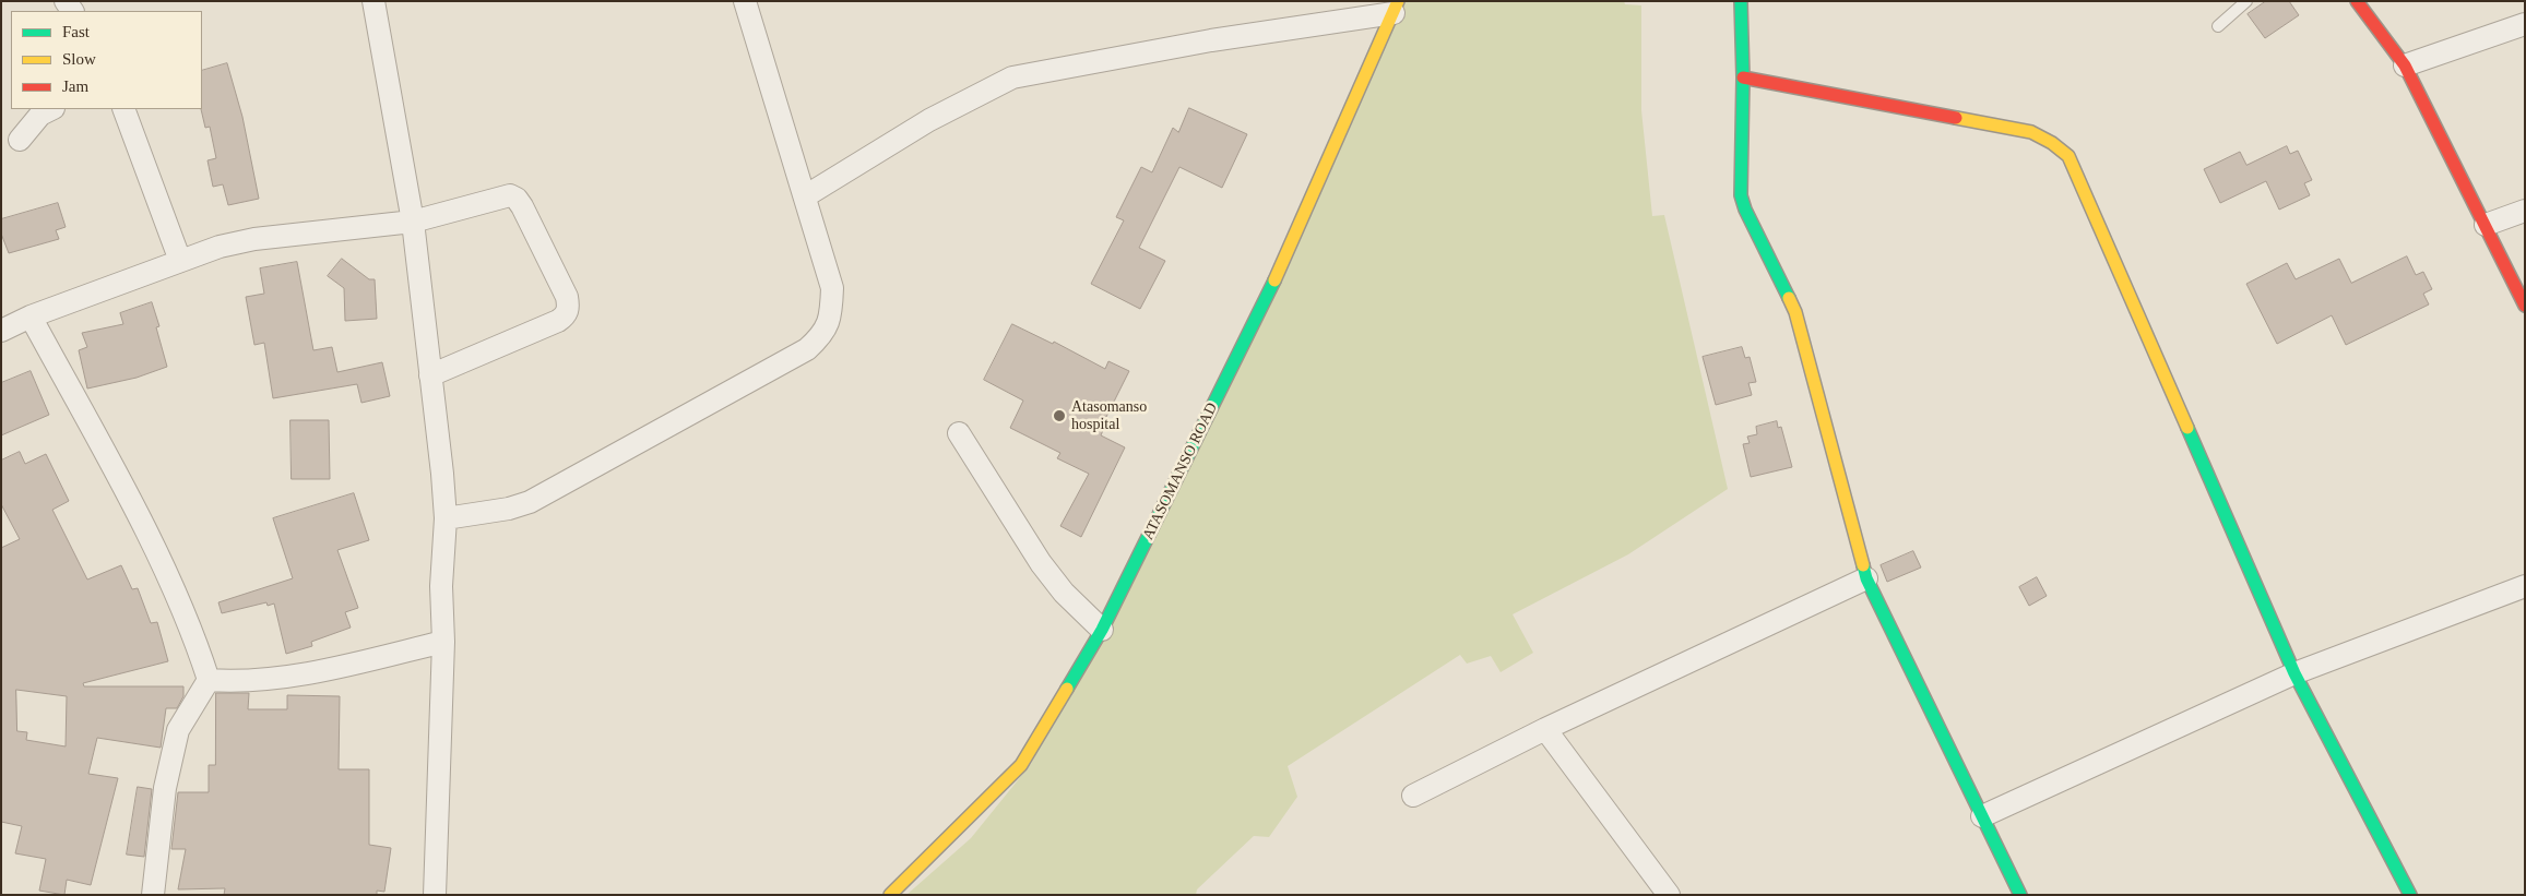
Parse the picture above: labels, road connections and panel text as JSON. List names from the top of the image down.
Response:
{
  "streets": {
    "street": ["ATASOMANSO ROAD"]
  },
  "places": ["Atasomanso hospital"],
  "legend": ["Fast", "Slow", "Jam"]
}
